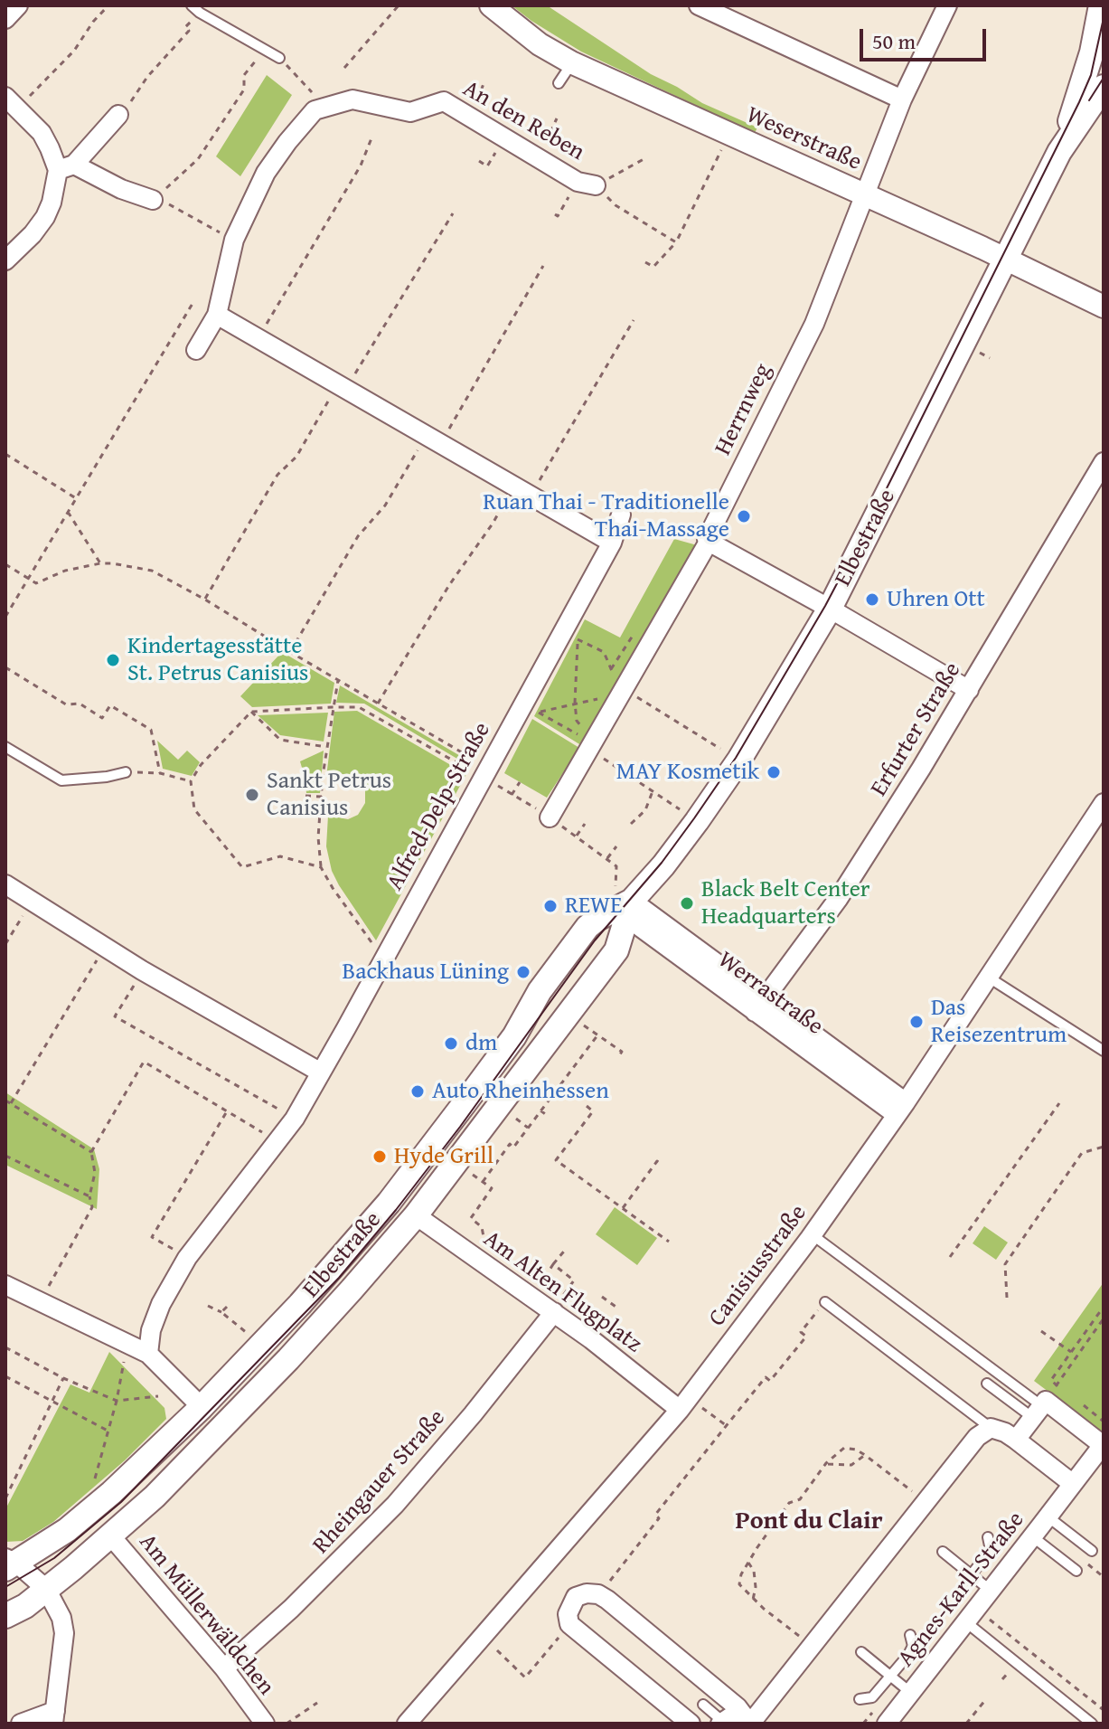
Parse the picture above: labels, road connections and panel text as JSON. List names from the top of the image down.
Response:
{
  "streets": {
    "main road": ["Elbestraße"],
    "street": [
      "An den Reben",
      "Weserstraße",
      "Herrnweg",
      "Erfurter Straße",
      "Alfred-Delp-Straße",
      "Werrastraße",
      "Canisiusstraße",
      "Am Alten Flugplatz",
      "Rheingauer Straße",
      "Agnes-Karll-Straße",
      "Am Müllerwäldchen"
    ]
  },
  "crossings": [
    ["Weserstraße", "Herrnweg"],
    ["Weserstraße", "Elbestraße"],
    ["Elbestraße", "Werrastraße"],
    ["Elbestraße", "Am Alten Flugplatz"],
    ["Elbestraße", "Am Müllerwäldchen"],
    ["Erfurter Straße", "Werrastraße"],
    ["Werrastraße", "Canisiusstraße"],
    ["Canisiusstraße", "Am Alten Flugplatz"],
    ["Am Alten Flugplatz", "Rheingauer Straße"],
    ["Rheingauer Straße", "Am Müllerwäldchen"]
  ],
  "districts": ["Pont du Clair"],
  "places": [
    "Ruan Thai - Traditionelle Thai-Massage",
    "Uhren Ott",
    "Kindertagesstätte St. Petrus Canisius",
    "MAY Kosmetik",
    "Sankt Petrus Canisius",
    "Black Belt Center Headquarters",
    "REWE",
    "Backhaus Lüning",
    "Das Reisezentrum",
    "dm",
    "Auto Rheinhessen",
    "Hyde Grill"
  ],
  "scale_bar": "50 m"
}
